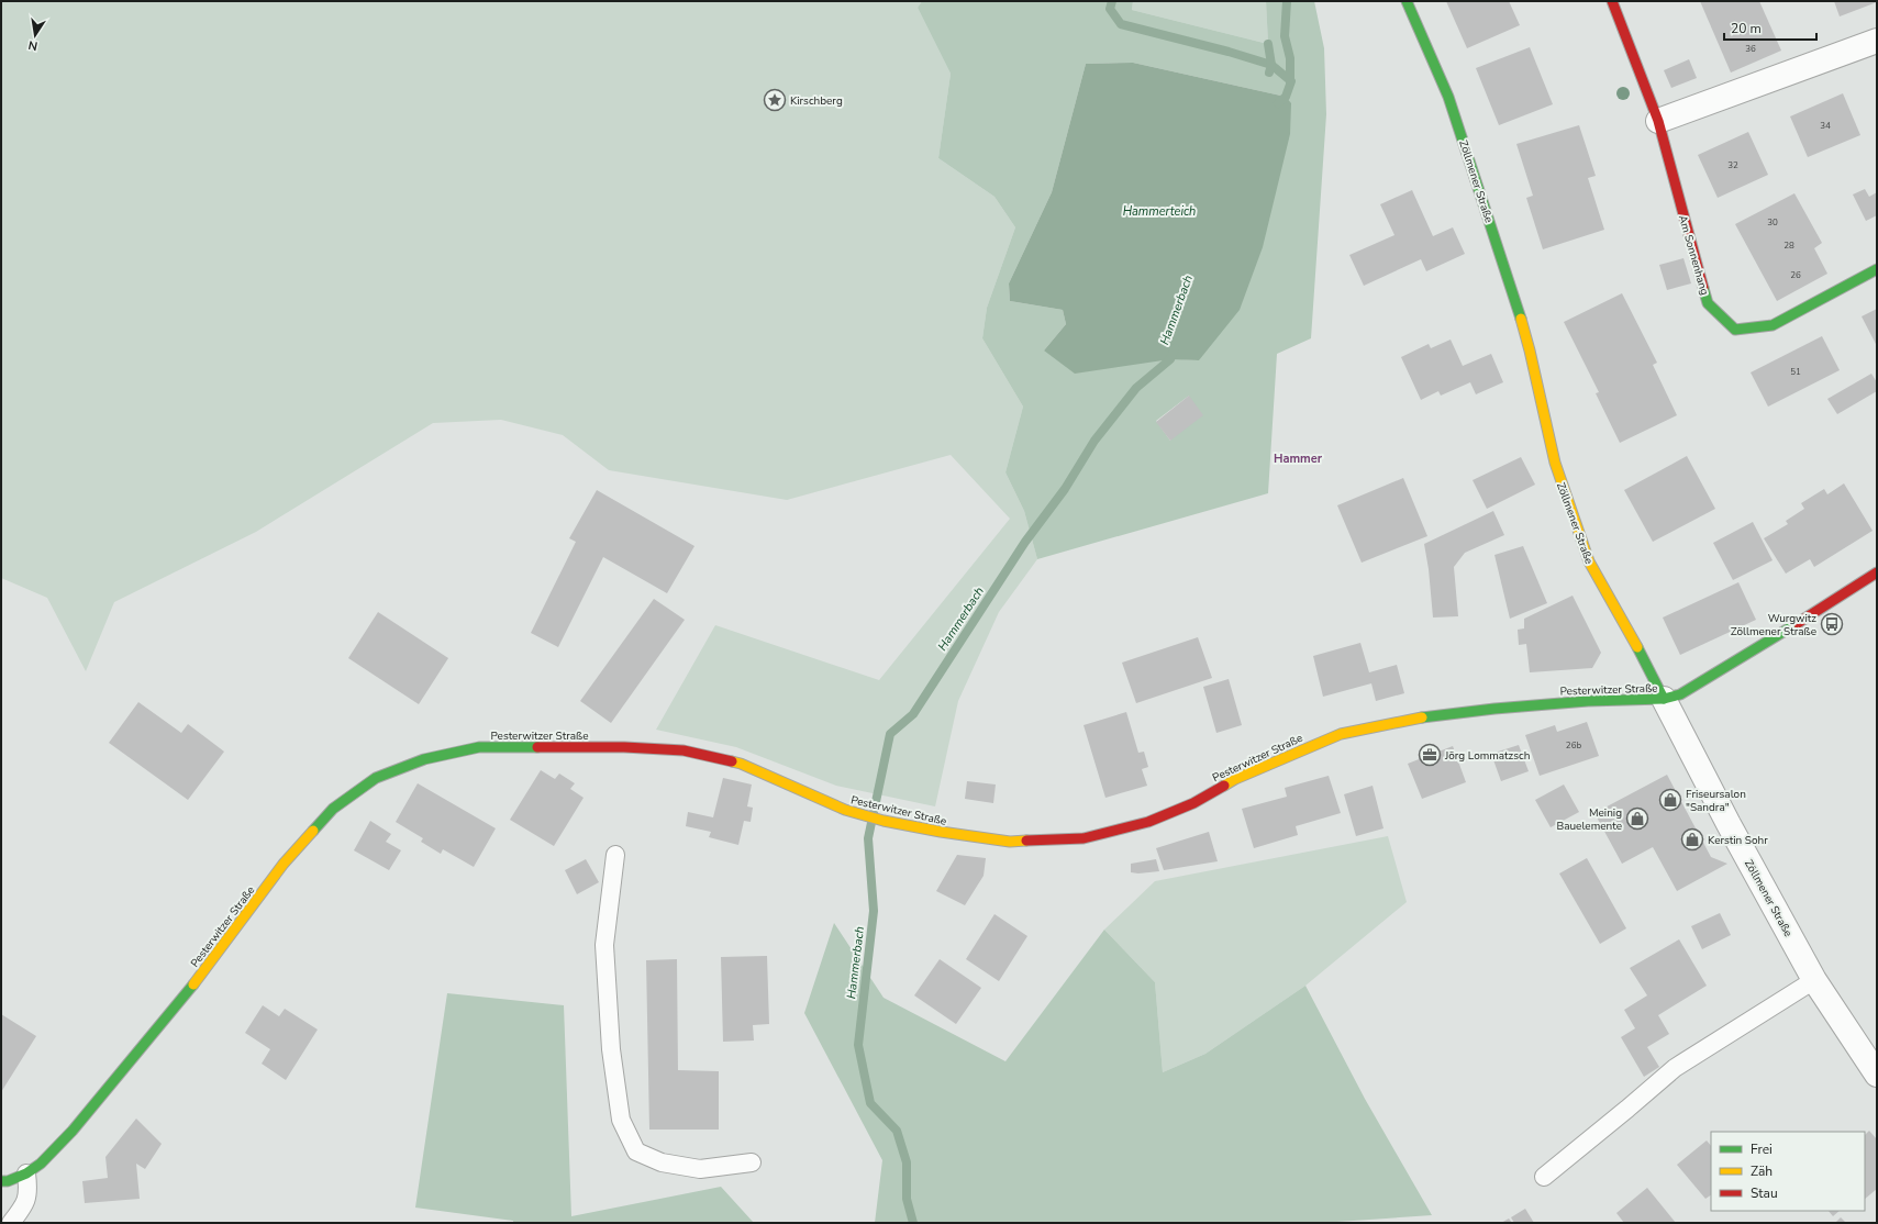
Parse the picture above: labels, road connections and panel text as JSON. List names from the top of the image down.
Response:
{
  "streets": {
    "street": ["Zöllmener Straße", "Am Sonnenhang", "Pesterwitzer Straße"]
  },
  "crossings": [
    ["Zöllmener Straße", "Pesterwitzer Straße"]
  ],
  "districts": ["Hammer"],
  "water": ["Hammerteich", "Hammerbach"],
  "places": {
    "place": ["Kirschberg"],
    "bus stop": ["Wurgwitz Zöllmener Straße"],
    "office": ["Jörg Lommatzsch"],
    "shop": ["Friseursalon \"Sandra\"", "Meinig Bauelemente", "Kerstin Sohr"]
  },
  "house_numbers": [
    "36",
    "34",
    "32",
    "30",
    "28",
    "26",
    "51",
    "26b"
  ],
  "legend": ["Frei", "Zäh", "Stau"],
  "scale_bar": "20 m",
  "north": "bottom"
}
